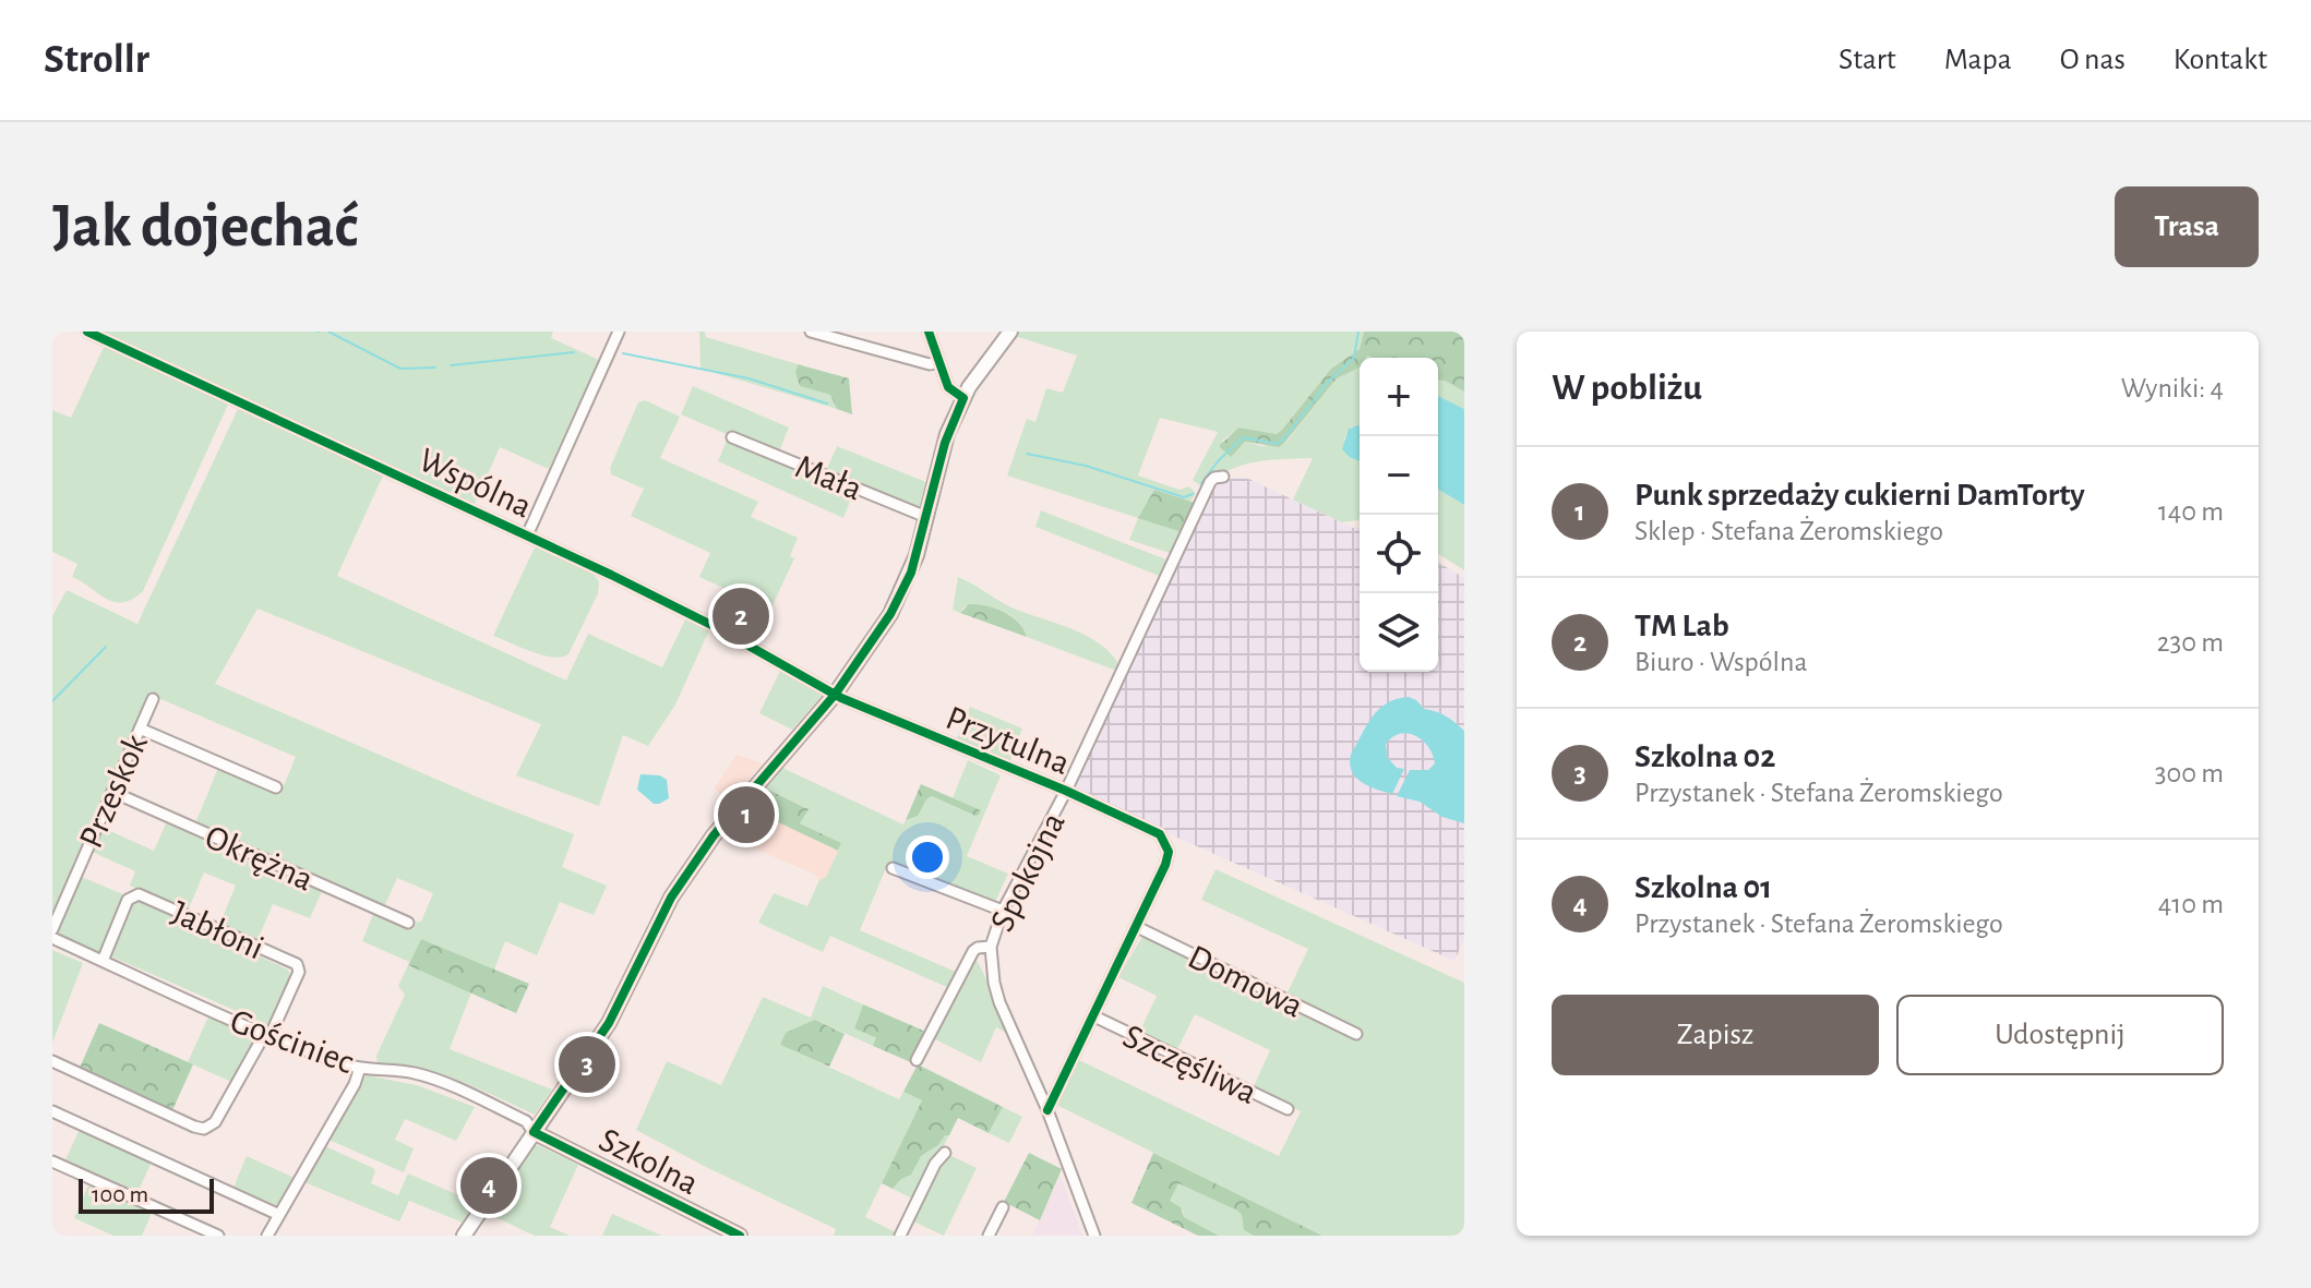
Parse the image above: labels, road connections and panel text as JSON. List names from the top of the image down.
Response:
{
  "streets": {
    "street": [
      "Mała",
      "Wspólna",
      "Przytulna",
      "Przeskok",
      "Okrężna",
      "Spokojna",
      "Jabłoni",
      "Domowa",
      "Gościniec",
      "Szczęśliwa",
      "Szkolna"
    ]
  },
  "crossings": [
    ["Wspólna", "Przytulna"],
    ["Przytulna", "Spokojna"],
    ["Przytulna", "Domowa"],
    ["Przeskok", "Okrężna"],
    ["Jabłoni", "Gościniec"],
    ["Gościniec", "Szkolna"]
  ],
  "scale_bar": "100 m",
  "page": {
    "header": "Strollr",
    "nav": [
      "Start",
      "Mapa",
      "O nas",
      "Kontakt"
    ],
    "buttons": [
      "Trasa",
      ["Zapisz", "Udostępnij"]
    ],
    "title": "Jak dojechać",
    "heading": ["W pobliżu", "Wyniki: 4"],
    "map_buttons": ["+", "−"],
    "list": [
      {
        "mark": "1",
        "name": "Punk sprzedaży cukierni DamTorty",
        "note": "Sklep · Stefana Żeromskiego",
        "value": "140 m"
      },
      {
        "mark": "2",
        "name": "TM Lab",
        "note": "Biuro · Wspólna",
        "value": "230 m"
      },
      {
        "mark": "3",
        "name": "Szkolna 02",
        "note": "Przystanek · Stefana Żeromskiego",
        "value": "300 m"
      },
      {
        "mark": "4",
        "name": "Szkolna 01",
        "note": "Przystanek · Stefana Żeromskiego",
        "value": "410 m"
      }
    ],
    "pins": [
      "2",
      "1",
      "3",
      "4"
    ],
    "scale": "100 m"
  }
}
